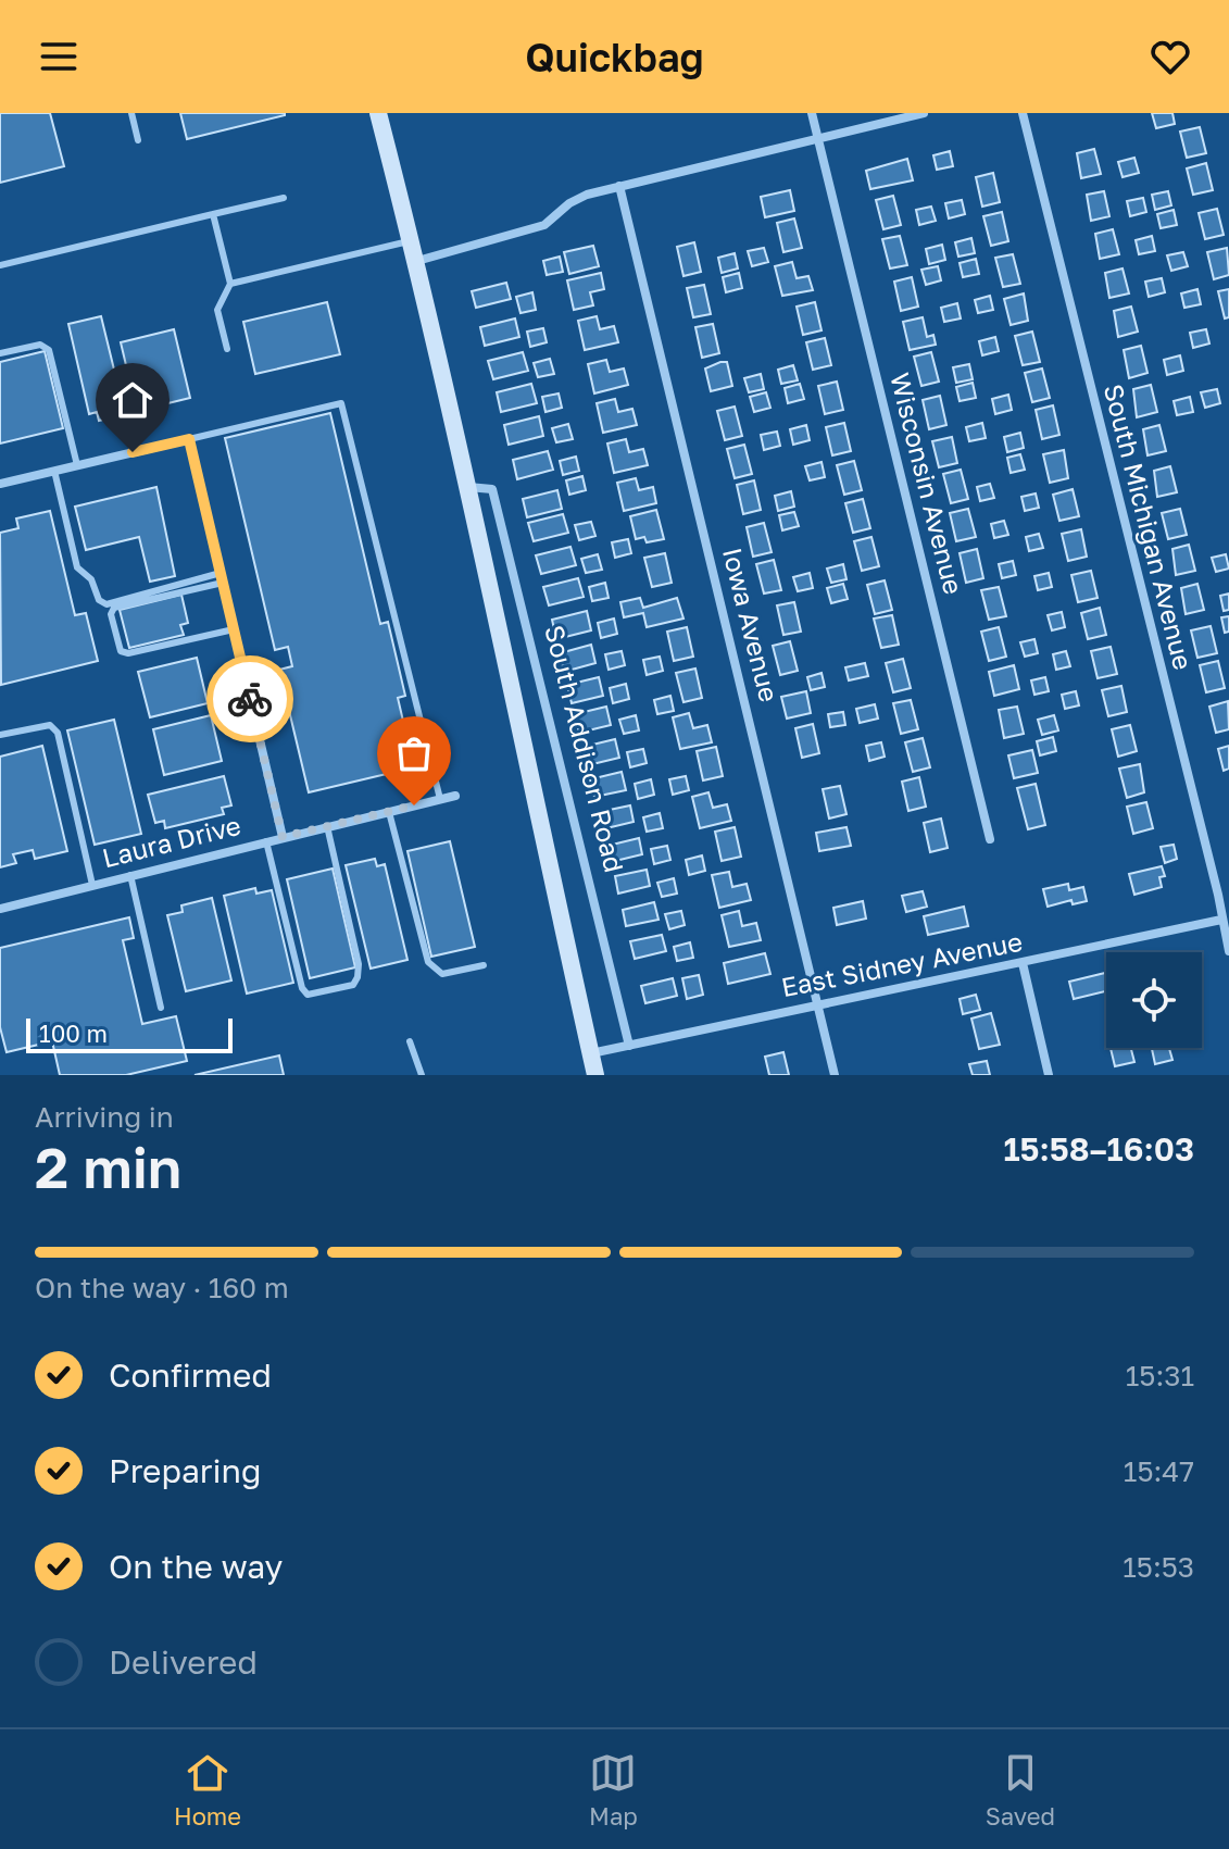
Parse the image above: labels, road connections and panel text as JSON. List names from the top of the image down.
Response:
{
  "streets": {
    "street": [
      "Wisconsin Avenue",
      "South Michigan Avenue",
      "Iowa Avenue",
      "South Addison Road",
      "Laura Drive",
      "East Sidney Avenue"
    ]
  },
  "crossings": [
    ["South Michigan Avenue", "East Sidney Avenue"],
    ["Iowa Avenue", "East Sidney Avenue"],
    ["South Addison Road", "East Sidney Avenue"]
  ],
  "scale_bar": "100 m",
  "page": {
    "header": "Quickbag",
    "scale": "100 m",
    "heading": ["2 min", "Arriving in", "15:58–16:03"],
    "bar": "On the way · 160 m",
    "list": [
      ["Confirmed", "15:31"],
      ["Preparing", "15:47"],
      ["On the way", "15:53"],
      "Delivered"
    ],
    "tabs": ["Home", "Map", "Saved"]
  }
}
